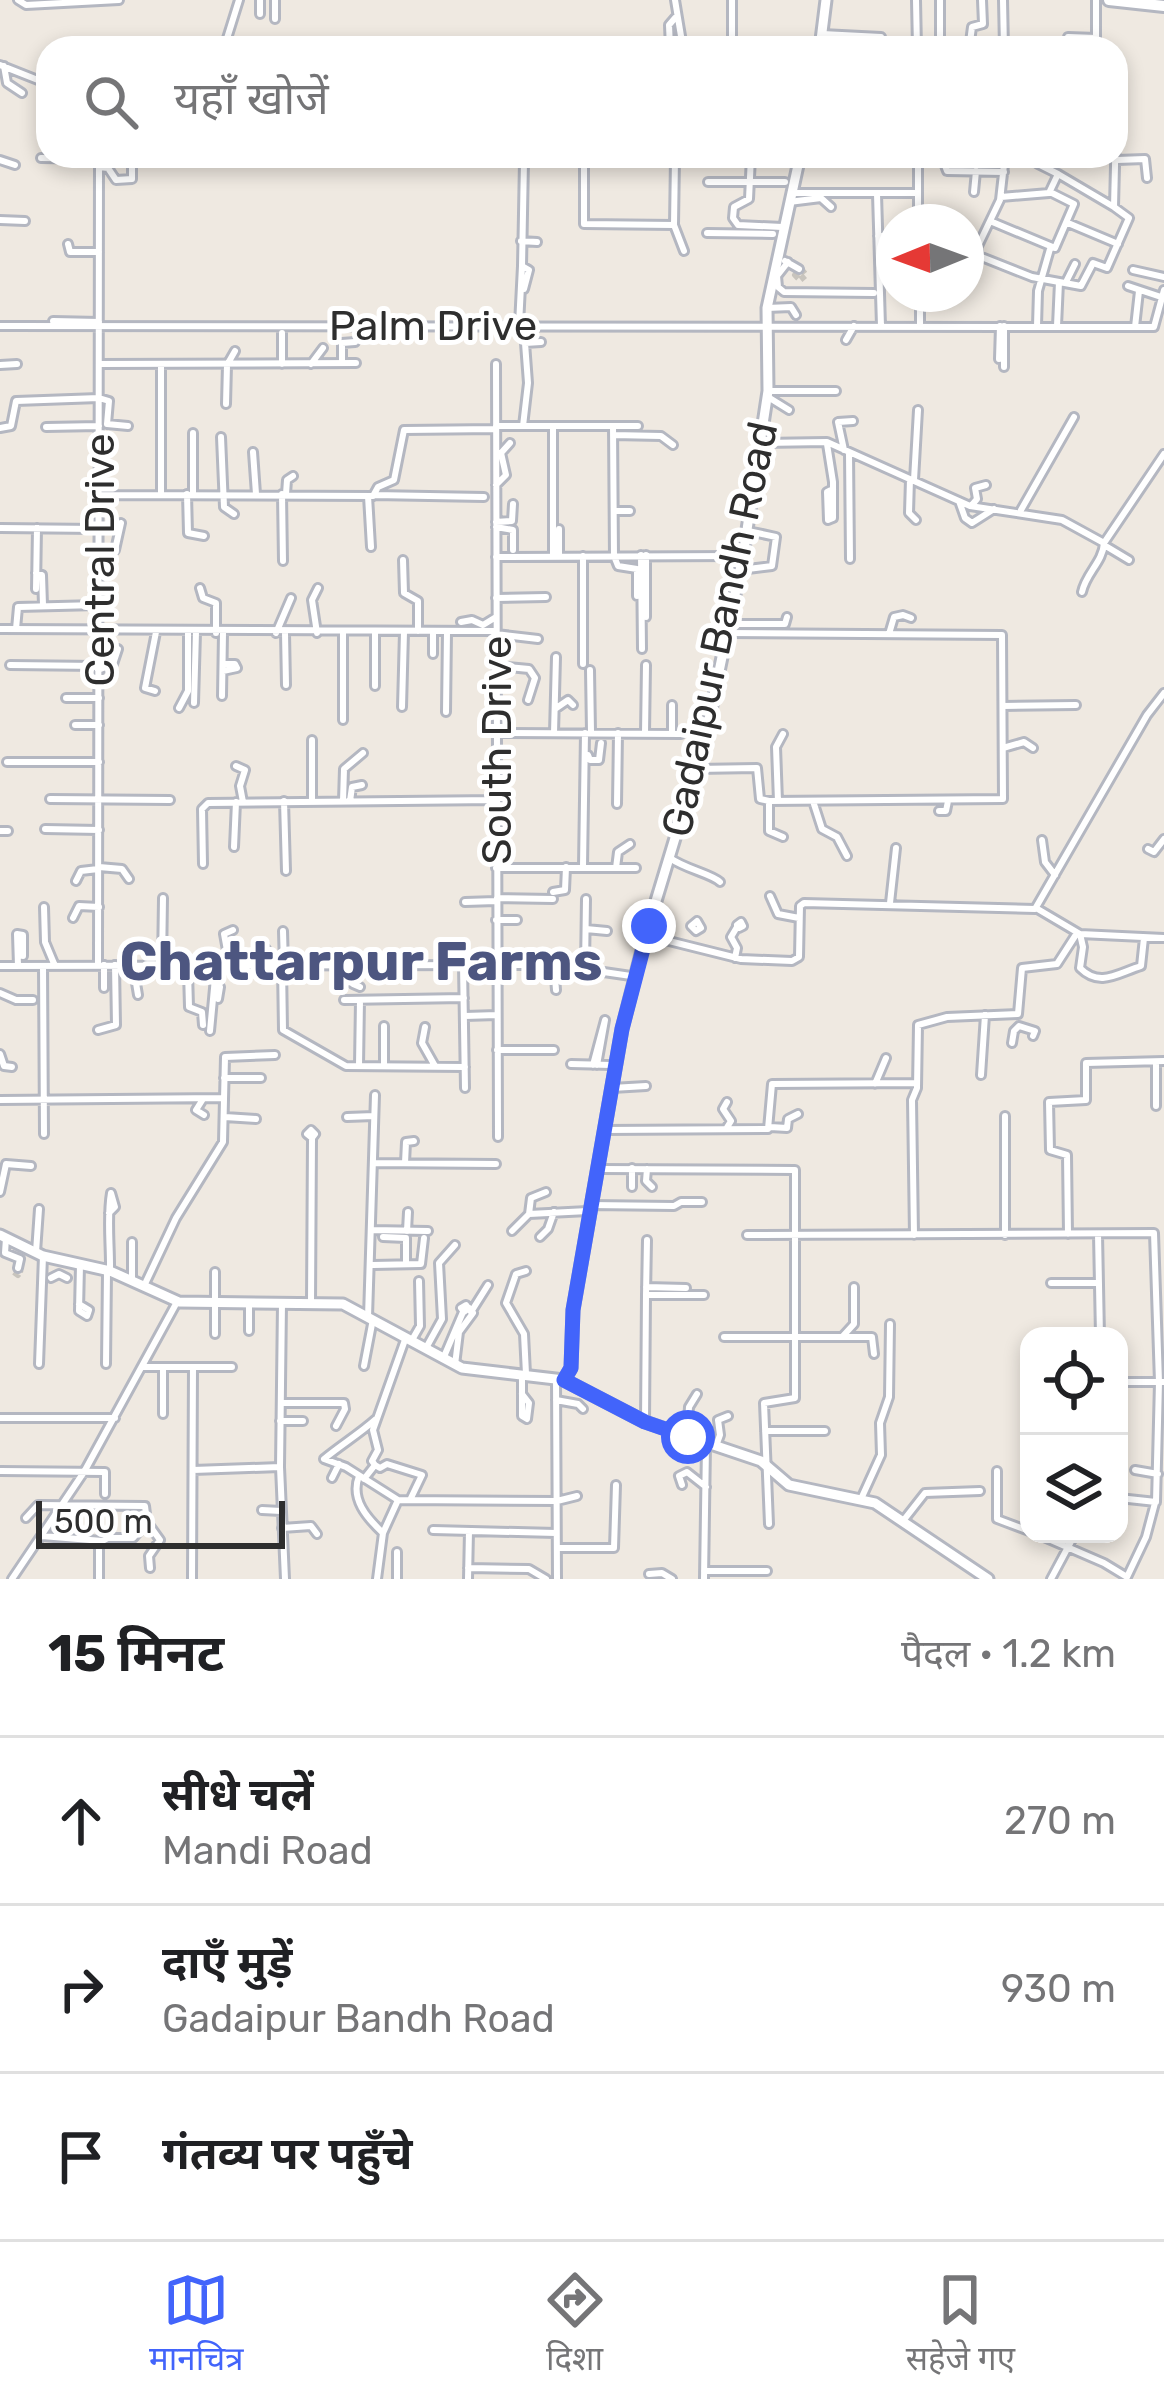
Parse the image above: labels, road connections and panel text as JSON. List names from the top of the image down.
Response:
{
  "streets": {
    "street": [
      "Palm Drive",
      "Central Drive",
      "Gadaipur Bandh Road",
      "South Drive"
    ]
  },
  "crossings": [
    ["Palm Drive", "Central Drive"],
    ["Palm Drive", "Gadaipur Bandh Road"]
  ],
  "districts": ["Chattarpur Farms"],
  "scale_bar": "500 m",
  "north": "left",
  "page": {
    "search": "यहाँ खोजें",
    "scale": "500 m",
    "heading": ["15 मिनट", "पैदल · 1.2 km"],
    "list": [
      ["सीधे चलें", "Mandi Road", "270 m"],
      ["दाएँ मुड़ें", "Gadaipur Bandh Road", "930 m"],
      "गंतव्य पर पहुँचे"
    ],
    "nav": ["मानचित्र", "दिशा", "सहेजे गए"]
  }
}
